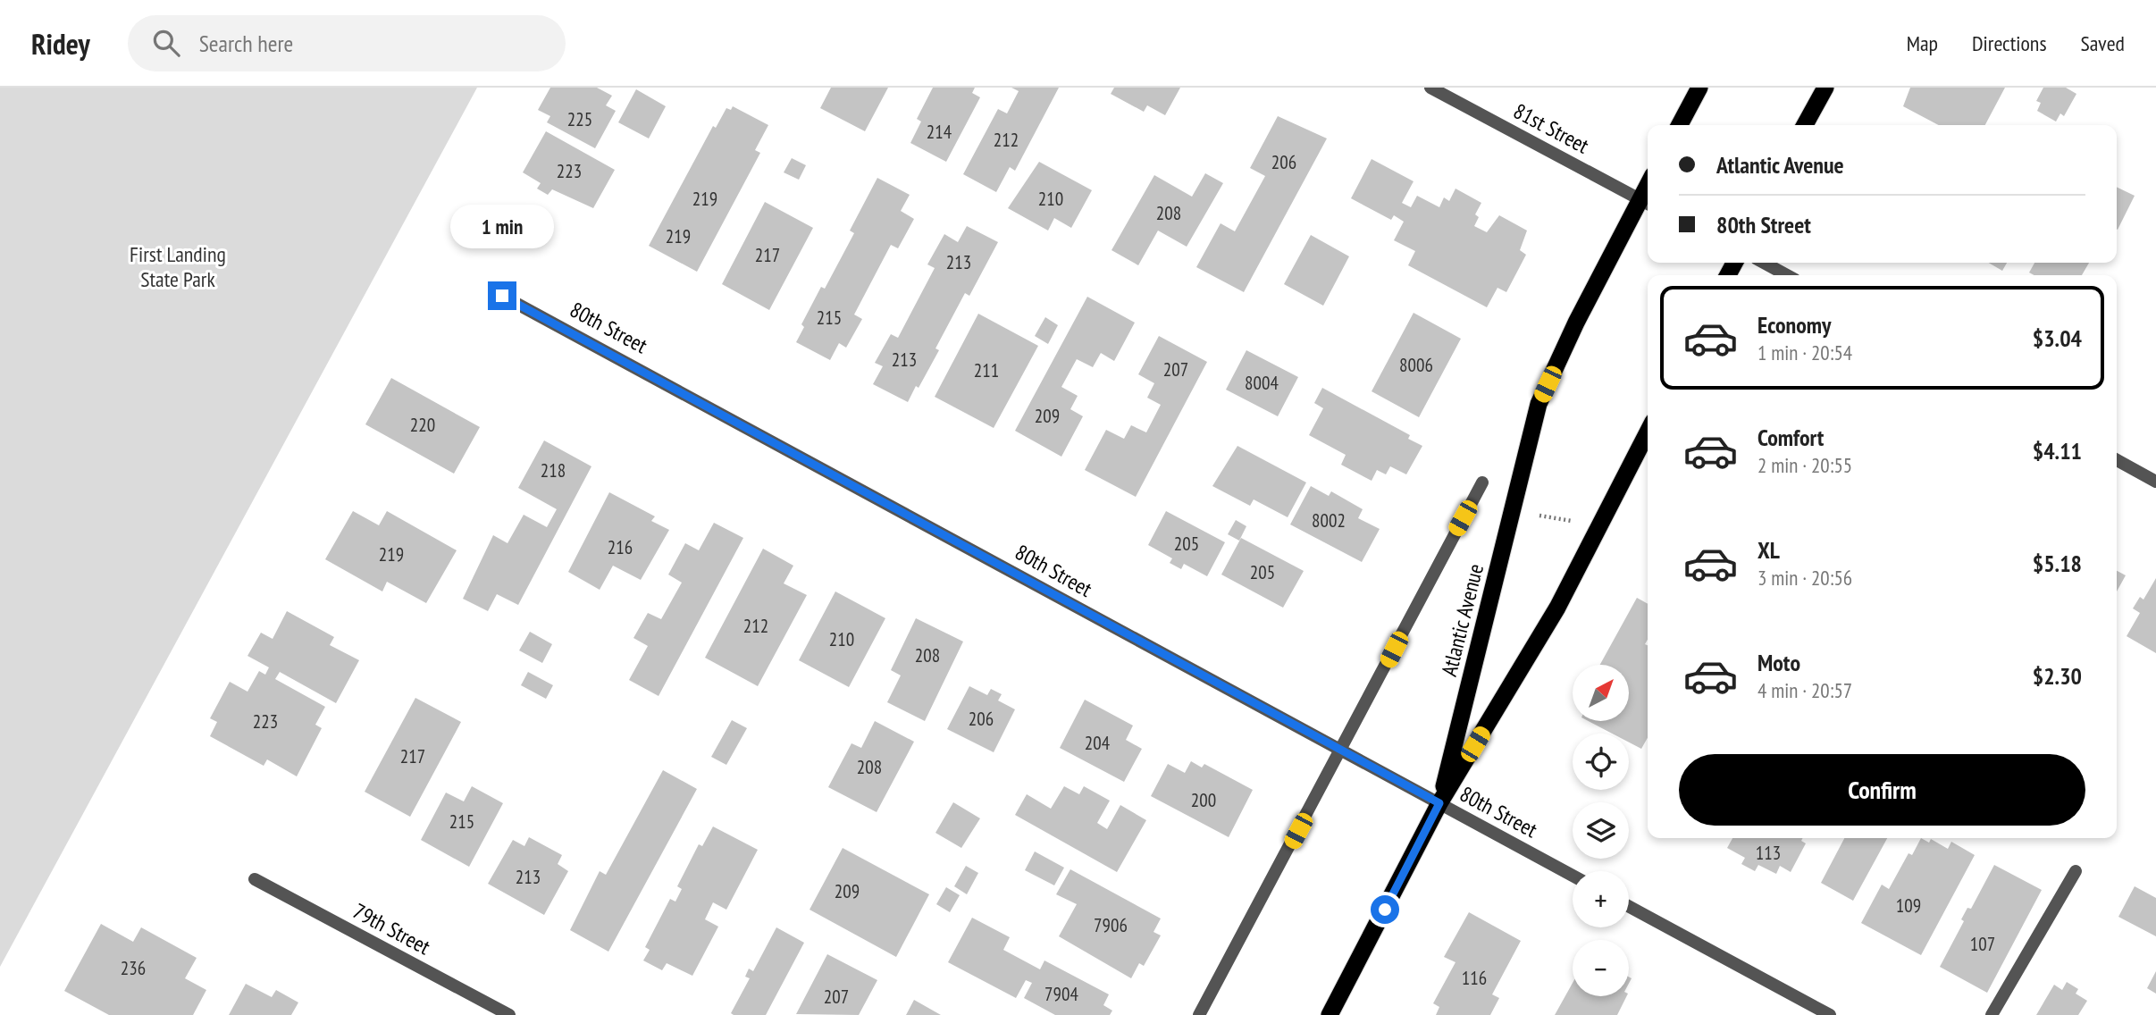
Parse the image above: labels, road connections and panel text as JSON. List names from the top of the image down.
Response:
{
  "streets": {
    "highway": ["Atlantic Avenue"],
    "street": ["81st Street", "80th Street", "79th Street"]
  },
  "crossings": [
    ["81st Street", "Atlantic Avenue"],
    ["80th Street", "Atlantic Avenue"]
  ],
  "parks": ["First Landing State Park"],
  "house_numbers": [
    "225",
    "214",
    "212",
    "206",
    "223",
    "219",
    "210",
    "208",
    "219",
    "217",
    "213",
    "215",
    "213",
    "8006",
    "207",
    "211",
    "8004",
    "209",
    "220",
    "218",
    "8002",
    "205",
    "216",
    "219",
    "205",
    "212",
    "210",
    "208",
    "206",
    "223",
    "204",
    "217",
    "208",
    "200",
    "215",
    "113",
    "213",
    "209",
    "109",
    "7906",
    "107",
    "236",
    "116",
    "7904",
    "207"
  ],
  "north": "top right",
  "page": {
    "header": "Ridey",
    "search": "Search here",
    "nav": ["Map", "Directions", "Saved"],
    "banner": ["Atlantic Avenue", "80th Street"],
    "bubble": "1 min",
    "list": [
      {
        "name": "Economy",
        "note": "1 min · 20:54",
        "value": "$3.04"
      },
      {
        "name": "Comfort",
        "note": "2 min · 20:55",
        "value": "$4.11"
      },
      {
        "name": "XL",
        "note": "3 min · 20:56",
        "value": "$5.18"
      },
      {
        "name": "Moto",
        "note": "4 min · 20:57",
        "value": "$2.30"
      }
    ],
    "map_buttons": ["+", "−"],
    "buttons": "Confirm"
  }
}
